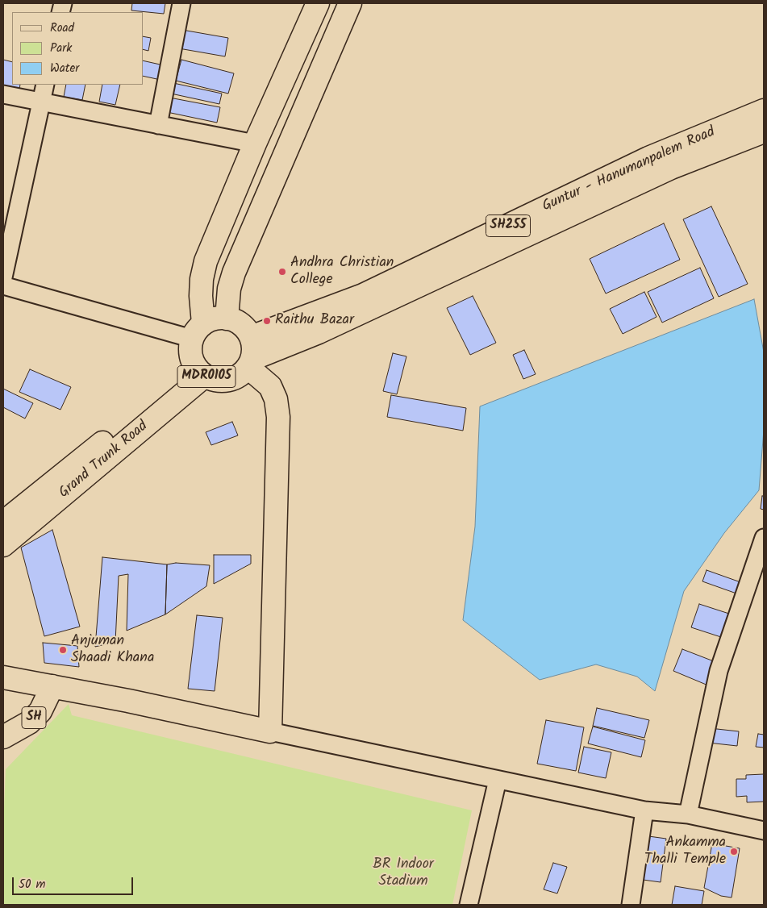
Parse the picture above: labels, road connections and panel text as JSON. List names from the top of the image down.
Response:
{
  "streets": {
    "main road": [
      "Guntur - Hanumanpalem Road",
      "SH255",
      "MDR0105",
      "Grand Trunk Road",
      "SH"
    ]
  },
  "crossings": [
    ["Guntur - Hanumanpalem Road", "MDR0105"],
    ["Guntur - Hanumanpalem Road", "Grand Trunk Road"],
    ["MDR0105", "Grand Trunk Road"]
  ],
  "parks": ["BR Indoor Stadium"],
  "places": [
    "Andhra Christian College",
    "Raithu Bazar",
    "Anjuman Shaadi Khana",
    "Ankamma Thalli Temple"
  ],
  "legend": ["Road", "Park", "Water"],
  "scale_bar": "50 m"
}
